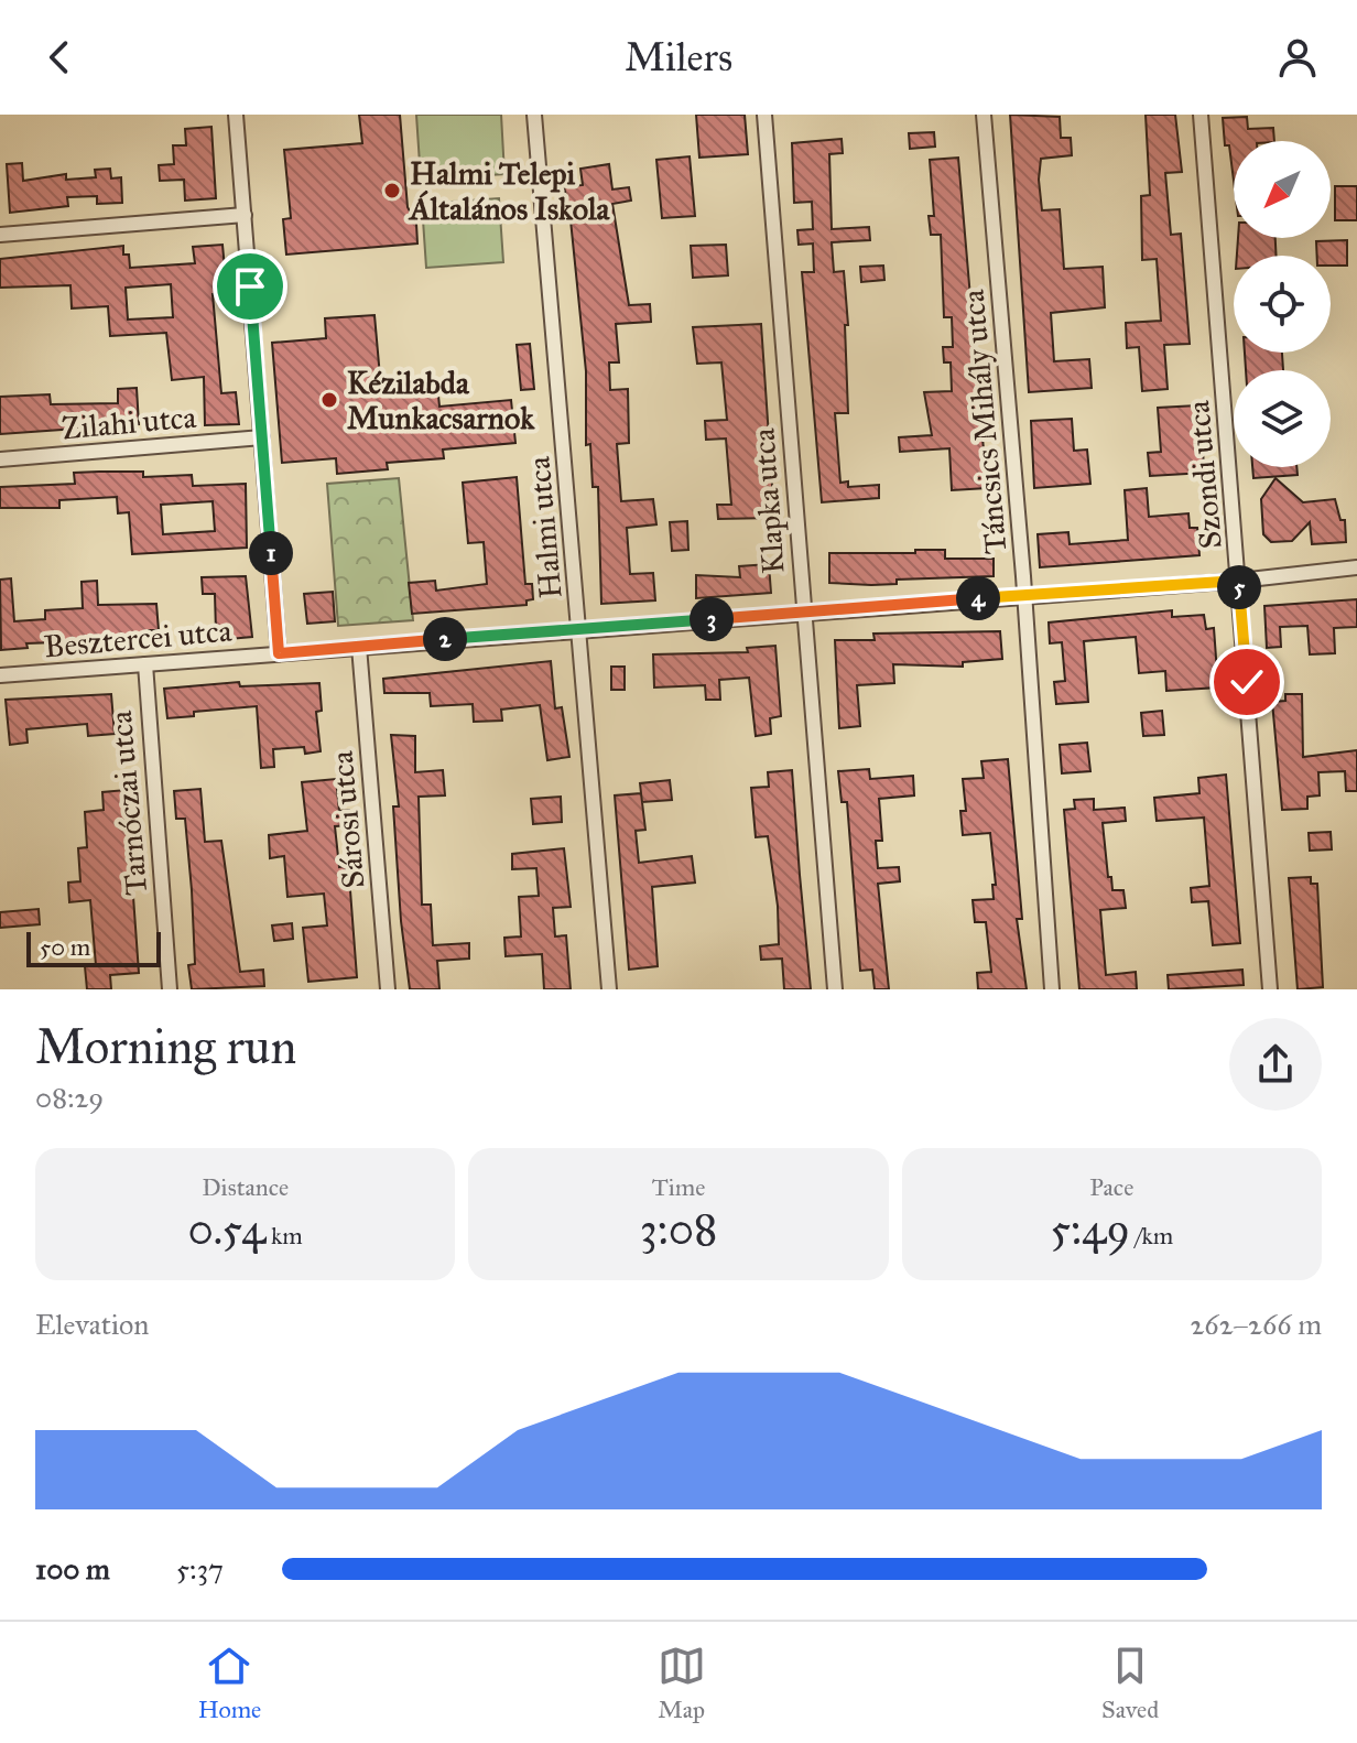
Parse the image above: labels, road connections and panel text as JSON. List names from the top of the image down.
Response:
{
  "streets": {
    "street": [
      "Zilahi utca",
      "Táncsics Mihály utca",
      "Szondi utca",
      "Klapka utca",
      "Halmi utca",
      "Besztercei utca",
      "Tarnóczai utca",
      "Sárosi utca"
    ]
  },
  "crossings": [
    ["Halmi utca", "Besztercei utca"],
    ["Besztercei utca", "Tarnóczai utca"],
    ["Besztercei utca", "Sárosi utca"]
  ],
  "places": ["Halmi Telepi Általános Iskola", "Kézilabda Munkacsarnok"],
  "scale_bar": "50 m",
  "north": "bottom left",
  "page": {
    "header": "Milers",
    "pins": [
      "1",
      "5",
      "4",
      "3",
      "2"
    ],
    "scale": "50 m",
    "heading": ["Morning run", "08:29"],
    "stats": [
      ["Distance", "0.54 km"],
      ["Time", "3:08"],
      ["Pace", "5:49 /km"]
    ],
    "chart": ["Elevation", "262–266 m"],
    "list": [
      {
        "name": "100 m",
        "note": "5:37"
      }
    ],
    "tabs": ["Home", "Map", "Saved"]
  }
}
